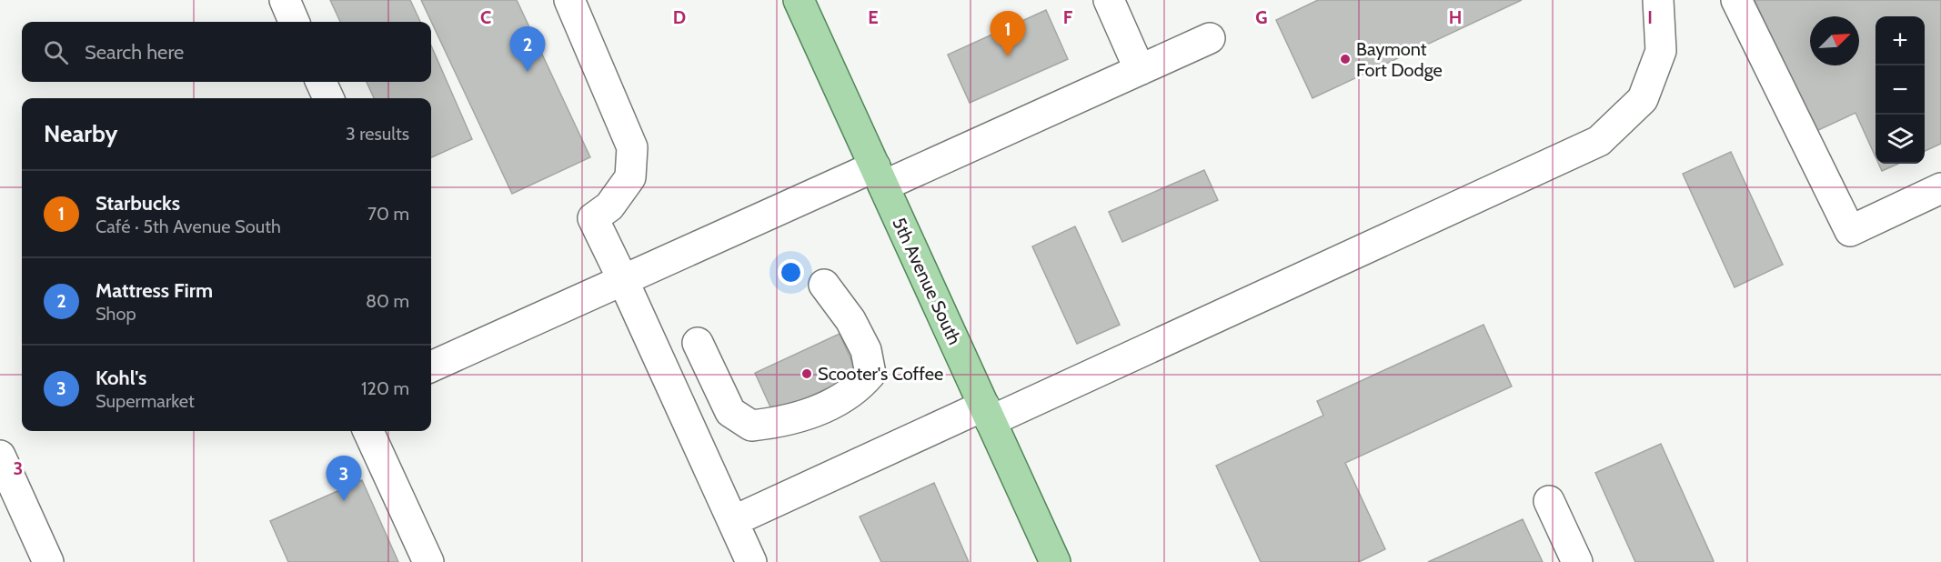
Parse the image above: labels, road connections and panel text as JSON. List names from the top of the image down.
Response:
{
  "streets": {
    "main road": ["5th Avenue South"]
  },
  "places": ["Baymont Fort Dodge", "Scooter's Coffee"],
  "north": "top right",
  "page": {
    "pins": ["1", "2", "3"],
    "map_buttons": ["+", "−"],
    "search": "Search here",
    "heading": ["Nearby", "3 results"],
    "list": [
      {
        "mark": "1",
        "name": "Starbucks",
        "note": "Café · 5th Avenue South",
        "value": "70 m"
      },
      {
        "mark": "2",
        "name": "Mattress Firm",
        "note": "Shop",
        "value": "80 m"
      },
      {
        "mark": "3",
        "name": "Kohl's",
        "note": "Supermarket",
        "value": "120 m"
      }
    ]
  },
  "grid": {
    "columns": [
      "C",
      "D",
      "E",
      "F",
      "G",
      "H",
      "I"
    ],
    "rows": ["3"]
  }
}
